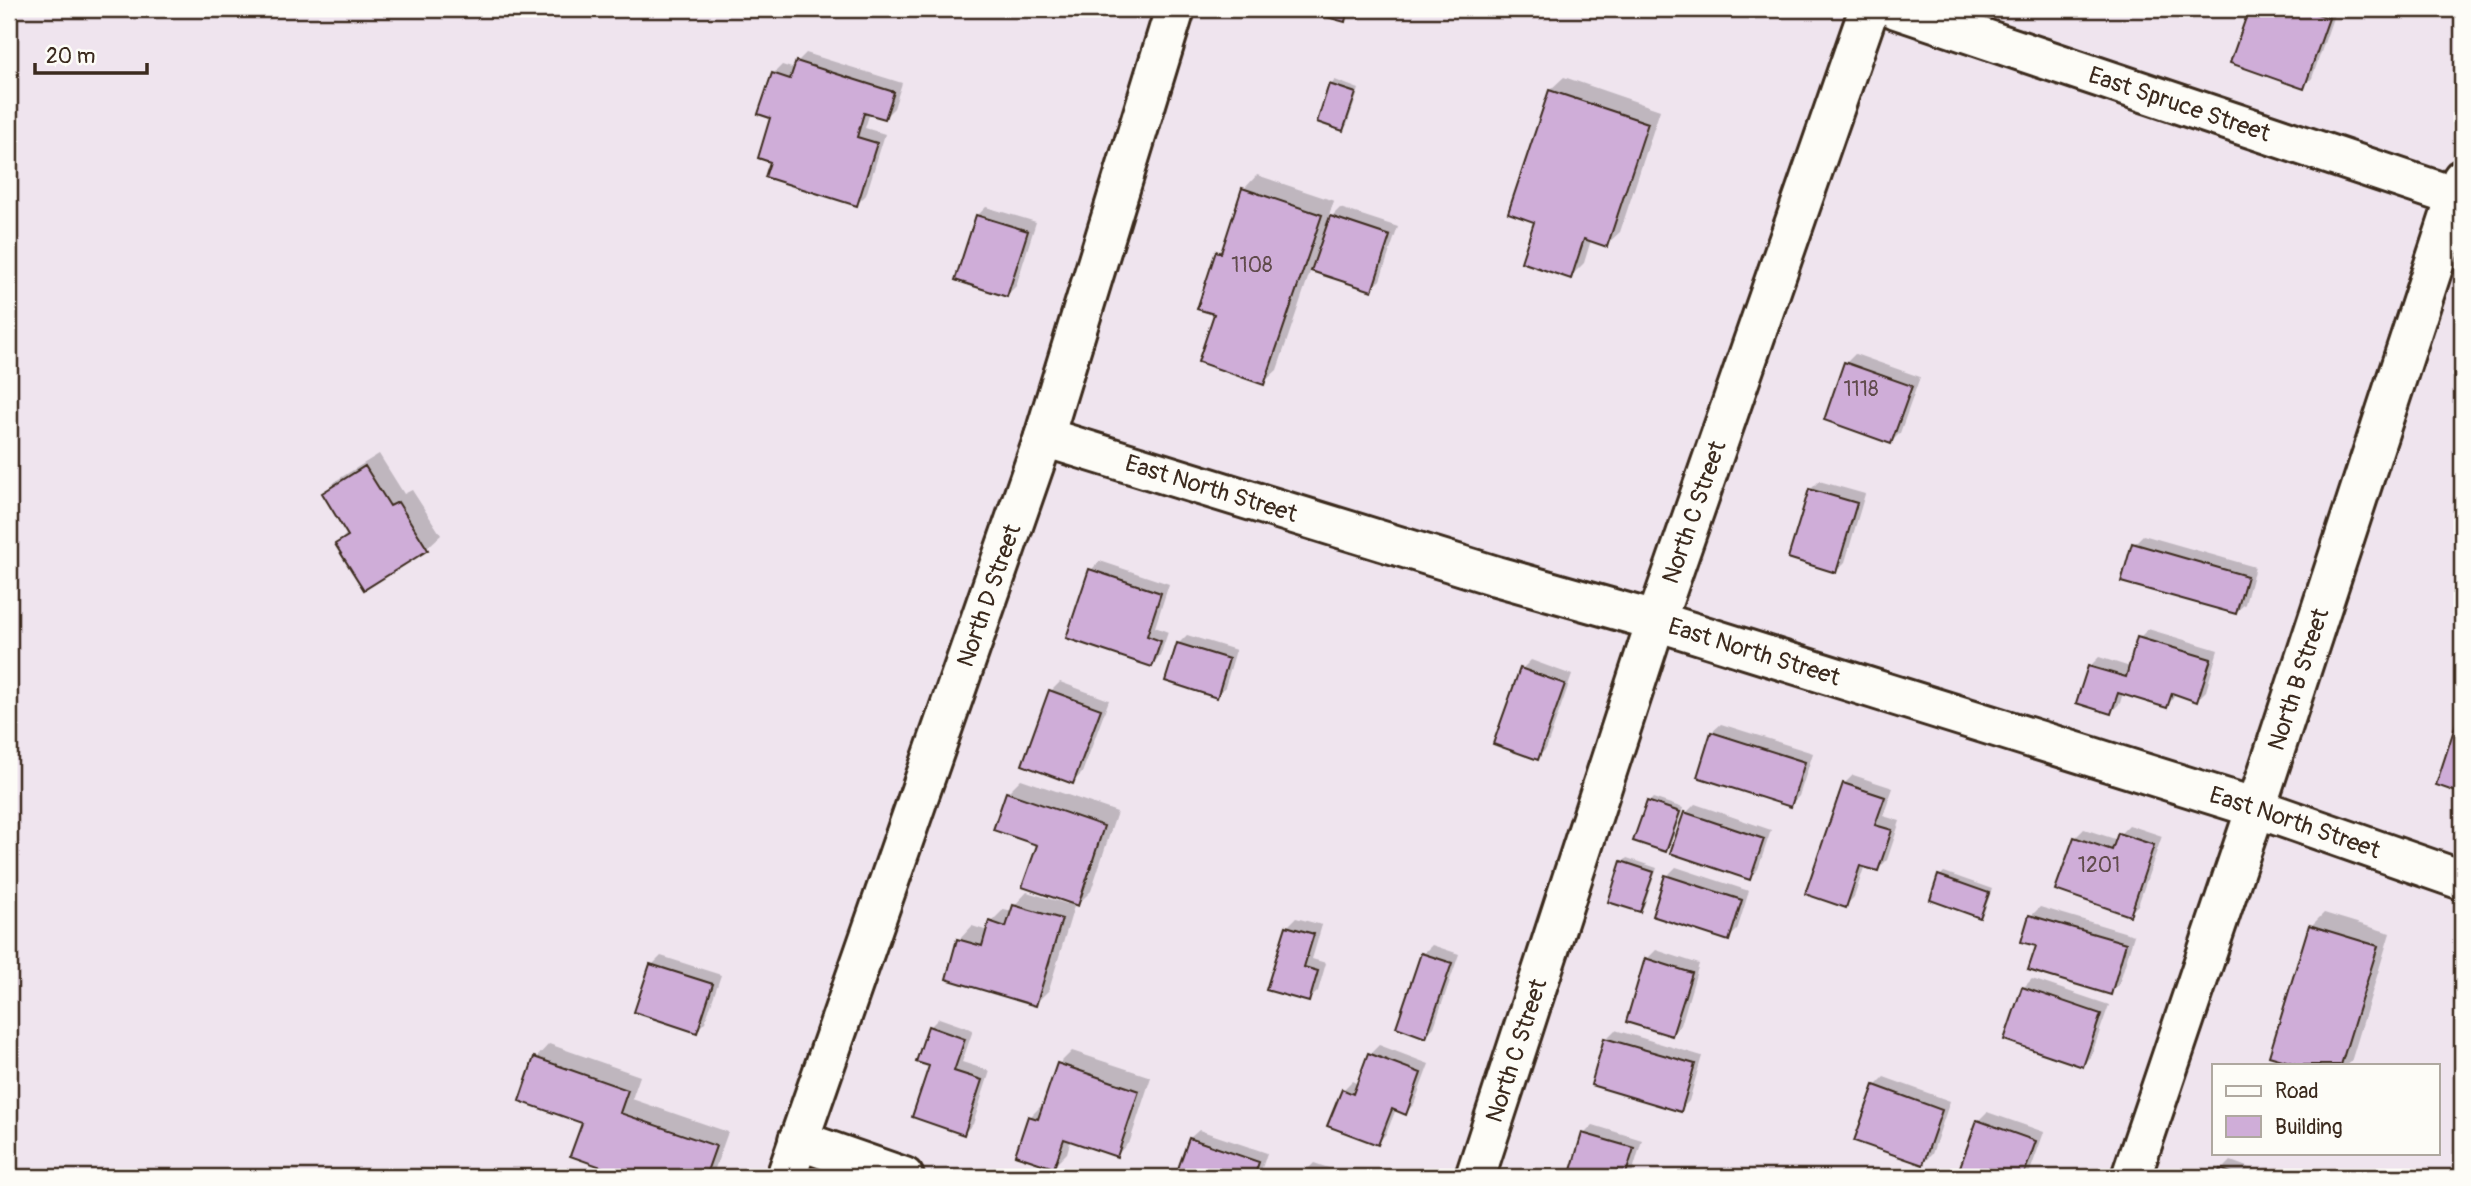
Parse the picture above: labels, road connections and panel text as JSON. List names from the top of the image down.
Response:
{
  "streets": {
    "street": [
      "East Spruce Street",
      "East North Street",
      "North C Street",
      "North D Street",
      "North B Street"
    ]
  },
  "crossings": [
    ["East Spruce Street", "North B Street"],
    ["East North Street", "North C Street"],
    ["East North Street", "North D Street"],
    ["East North Street", "North B Street"]
  ],
  "house_numbers": ["1108", "1118", "1201"],
  "legend": ["Road", "Building"],
  "scale_bar": "20 m"
}
